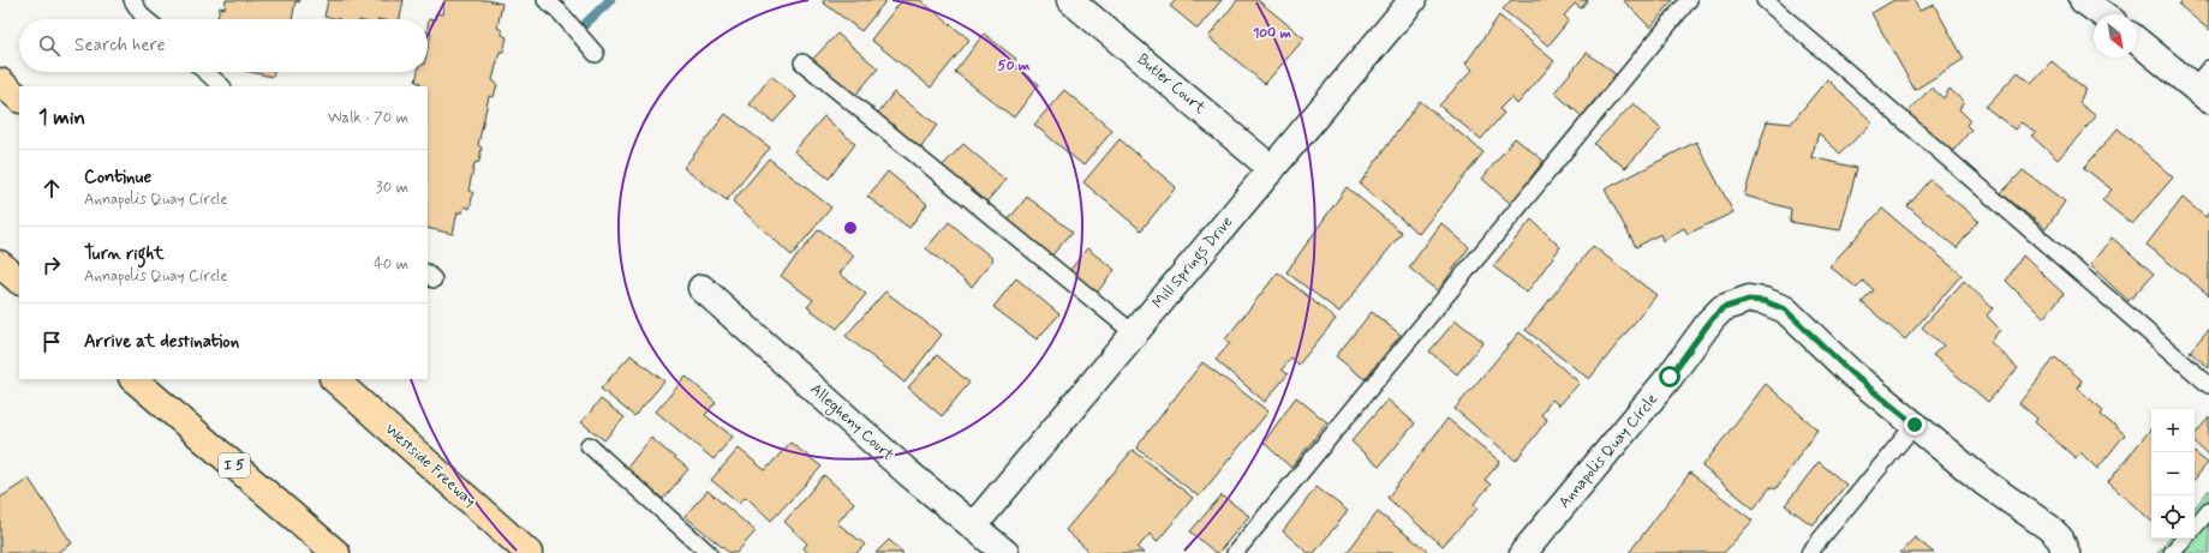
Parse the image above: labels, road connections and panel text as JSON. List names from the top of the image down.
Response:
{
  "streets": {
    "highway": ["I 5", "Westside Freeway"],
    "street": [
      "Butler Court",
      "Mill Springs Drive",
      "Allegheny Court",
      "Annapolis Quay Circle"
    ]
  },
  "crossings": [
    ["Butler Court", "Mill Springs Drive"],
    ["Mill Springs Drive", "Allegheny Court"]
  ],
  "north": "bottom right",
  "page": {
    "search": "Search here",
    "heading": ["1 min", "Walk · 70 m"],
    "list": [
      ["Continue", "Annapolis Quay Circle", "30 m"],
      ["Turn right", "Annapolis Quay Circle", "40 m"],
      "Arrive at destination"
    ],
    "map_buttons": ["+", "−"]
  },
  "rings": ["100 m", "50 m"]
}
